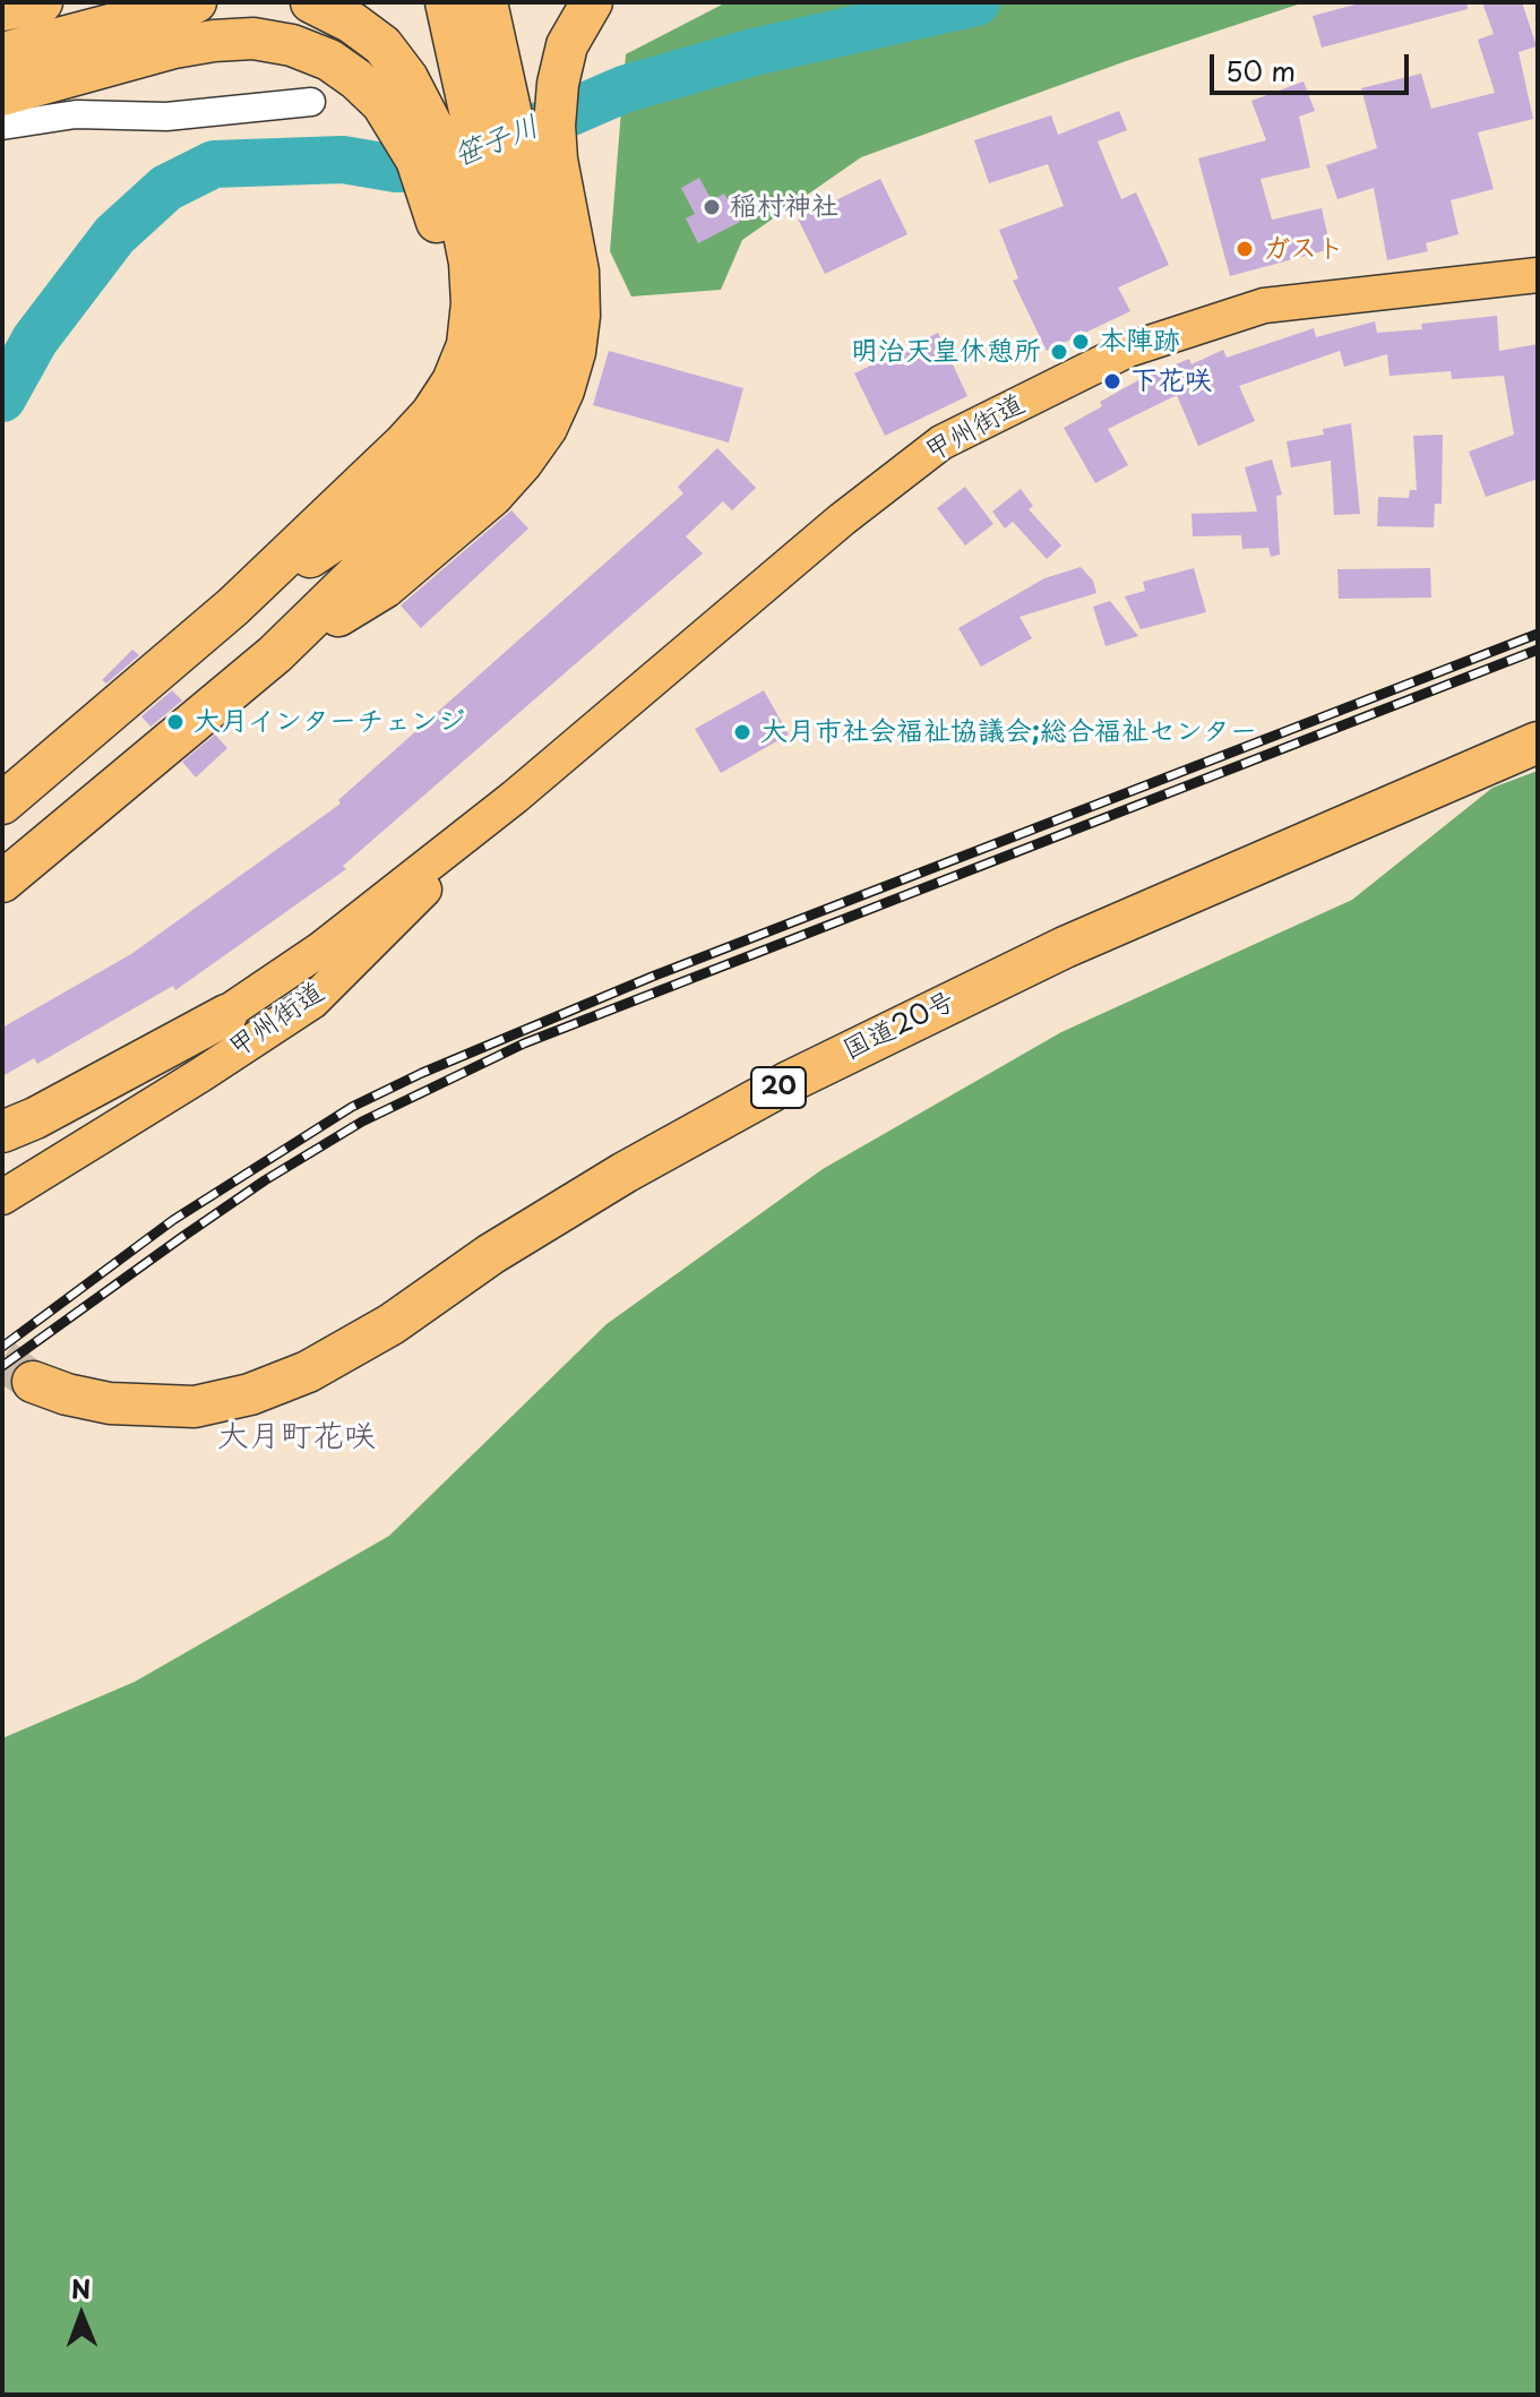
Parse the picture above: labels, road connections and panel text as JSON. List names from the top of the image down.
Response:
{
  "streets": {
    "highway": ["国道20号", "20"],
    "main road": ["甲州街道"]
  },
  "districts": ["大月町花咲"],
  "water": ["笹子川"],
  "places": [
    "稲村神社",
    "ガスト",
    "本陣跡",
    "明治天皇休憩所",
    "下花咲",
    "大月インターチェンジ",
    "大月市社会福祉協議会;総合福祉センター"
  ],
  "scale_bar": "50 m",
  "north": "top"
}
